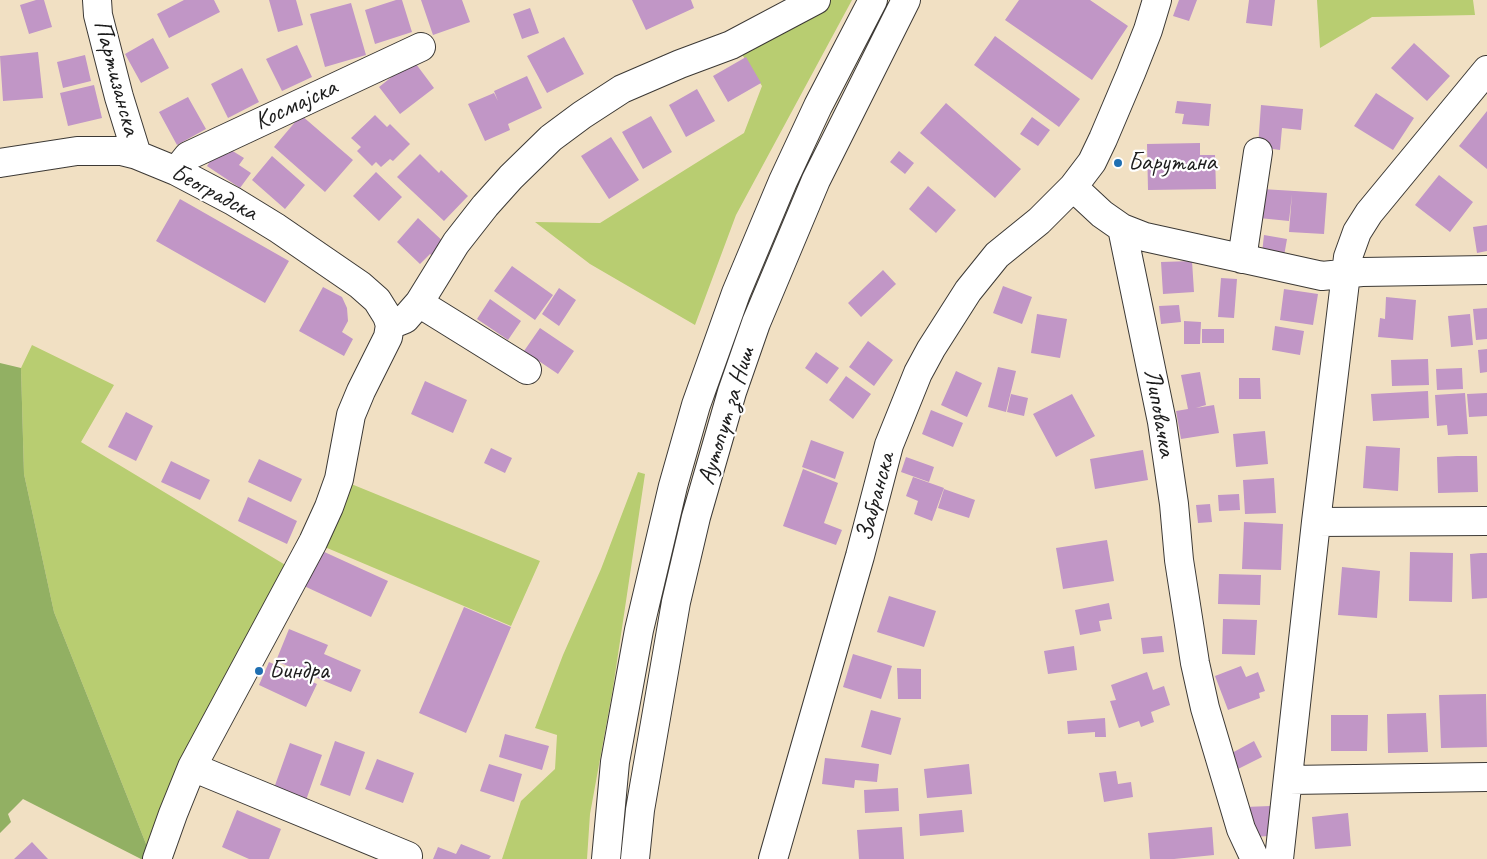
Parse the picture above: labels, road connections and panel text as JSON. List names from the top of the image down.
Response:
{
  "streets": {
    "main road": [
      "Партизанска",
      "Космајска",
      "Београдска",
      "Липовачка",
      "Аутопут за Ниш",
      "Забранска"
    ]
  },
  "crossings": [
    ["Партизанска", "Београдска"],
    ["Космајска", "Београдска"]
  ],
  "places": ["Барутана", "Биндра"]
}
